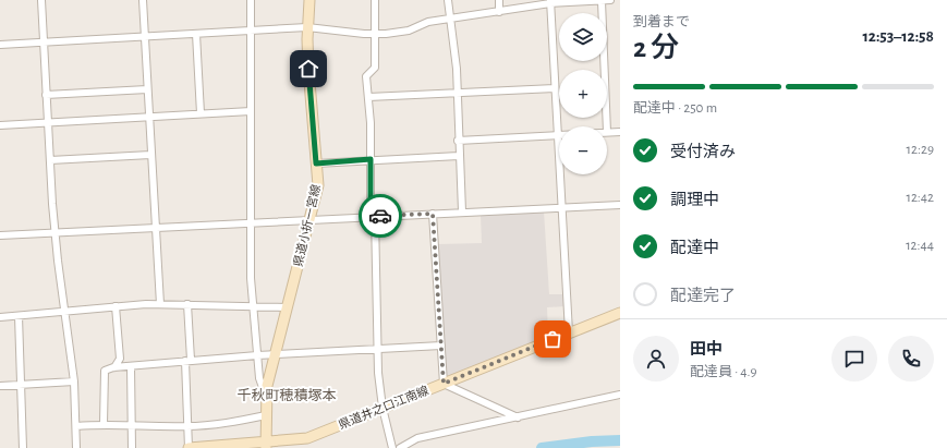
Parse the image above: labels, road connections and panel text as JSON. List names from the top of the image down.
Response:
{
  "streets": {
    "main road": ["県道小折一宮線", "県道井之口江南線"]
  },
  "crossings": [
    ["県道小折一宮線", "県道井之口江南線"]
  ],
  "districts": ["千秋町穂積塚本"],
  "page": {
    "heading": ["2 分", "到着まで", "12:53–12:58"],
    "panel": ["田中", "配達員 · 4.9"],
    "map_buttons": ["+", "−"],
    "bar": "配達中 · 250 m",
    "list": [
      ["受付済み", "12:29"],
      ["調理中", "12:42"],
      ["配達中", "12:44"],
      "配達完了"
    ]
  }
}
